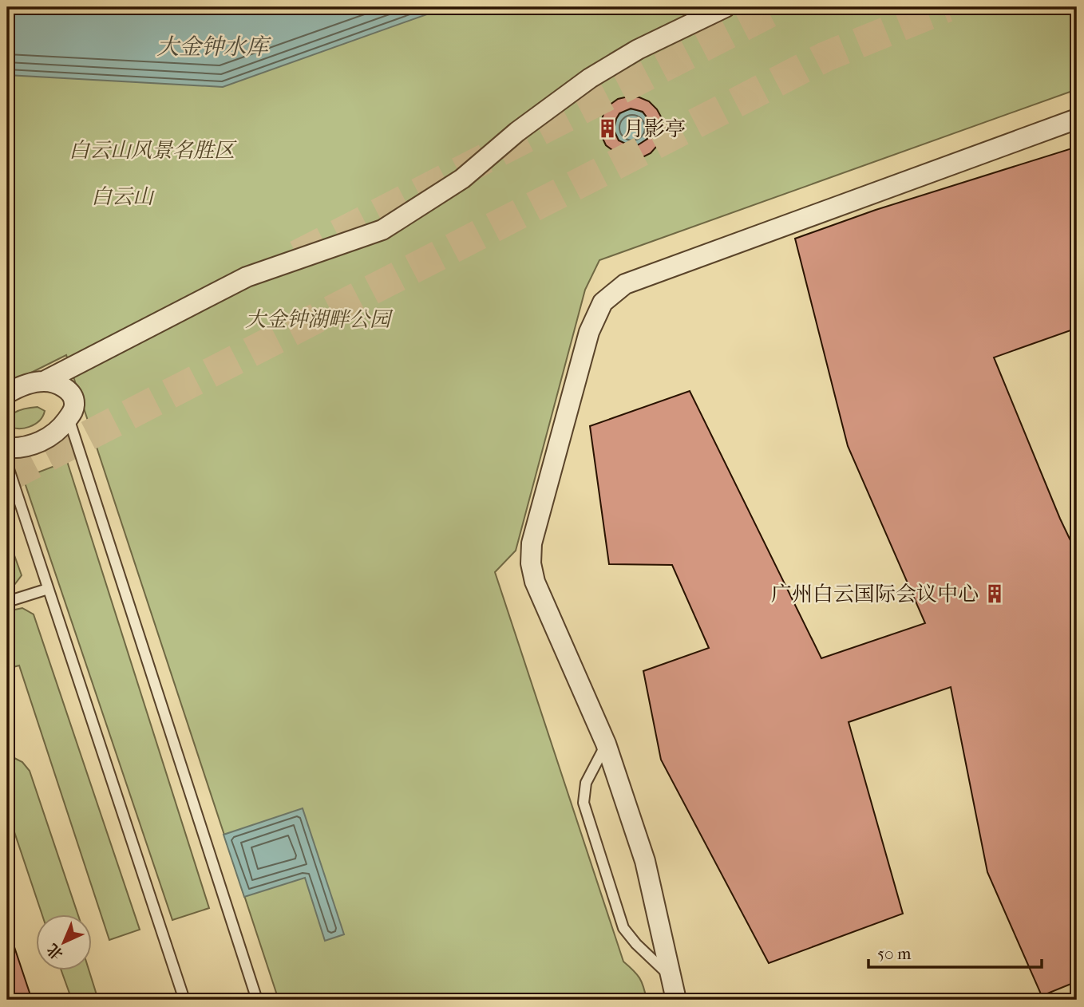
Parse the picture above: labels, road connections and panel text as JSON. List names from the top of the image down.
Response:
{
  "water": ["大金钟水库"],
  "parks": ["白云山风景名胜区", "白云山", "大金钟湖畔公园"],
  "places": {
    "building": ["月影亭", "广州白云国际会议中心"]
  },
  "scale_bar": "50 m",
  "north": "bottom left"
}
